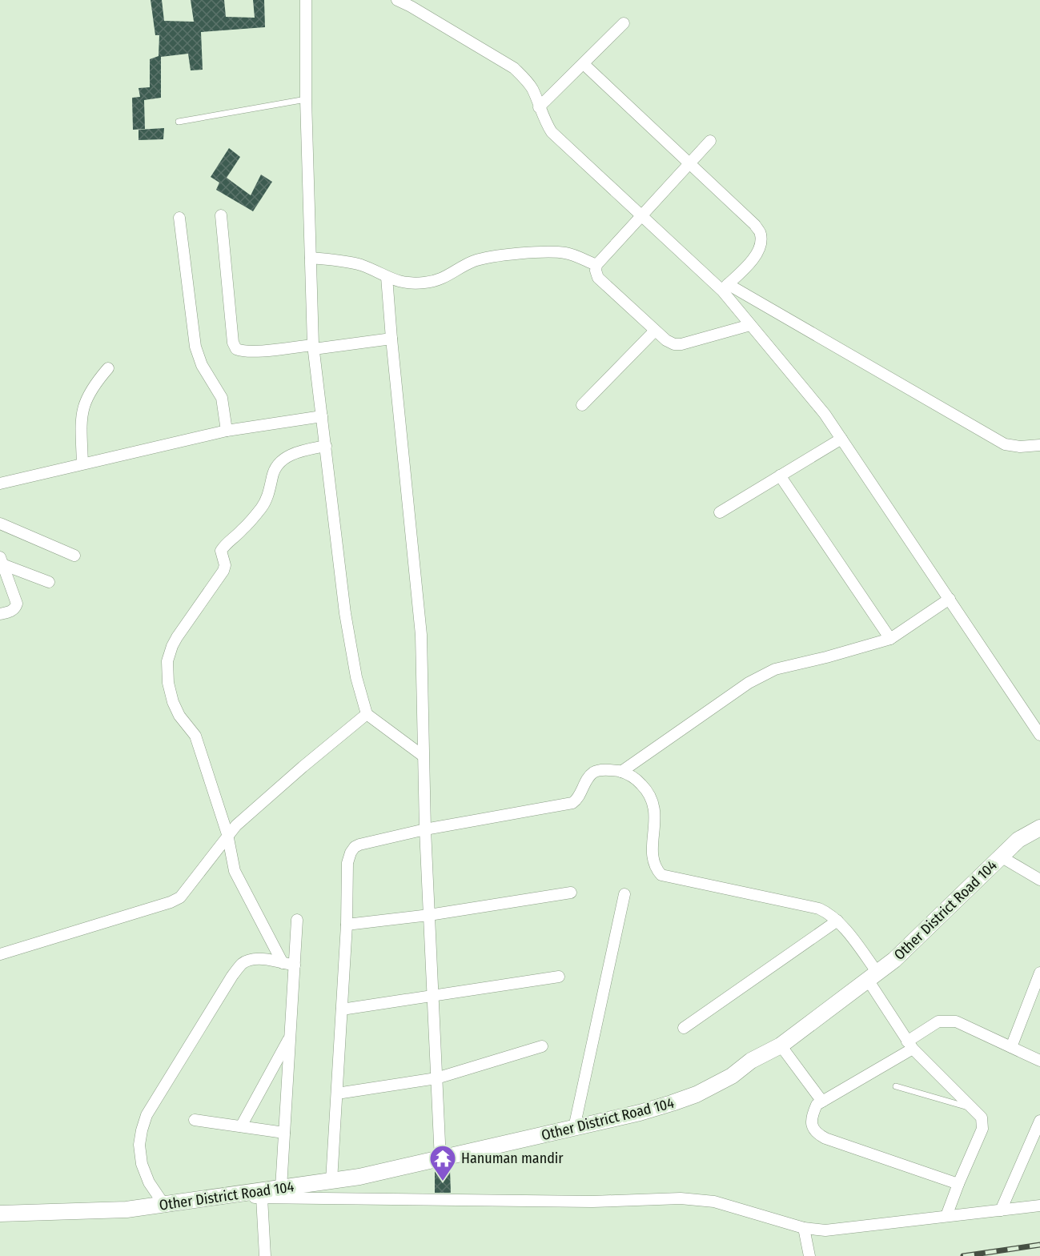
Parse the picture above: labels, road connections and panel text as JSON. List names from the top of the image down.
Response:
{
  "streets": {
    "street": ["Other District Road 104"]
  },
  "places": {
    "temple": ["Hanuman mandir"]
  }
}
